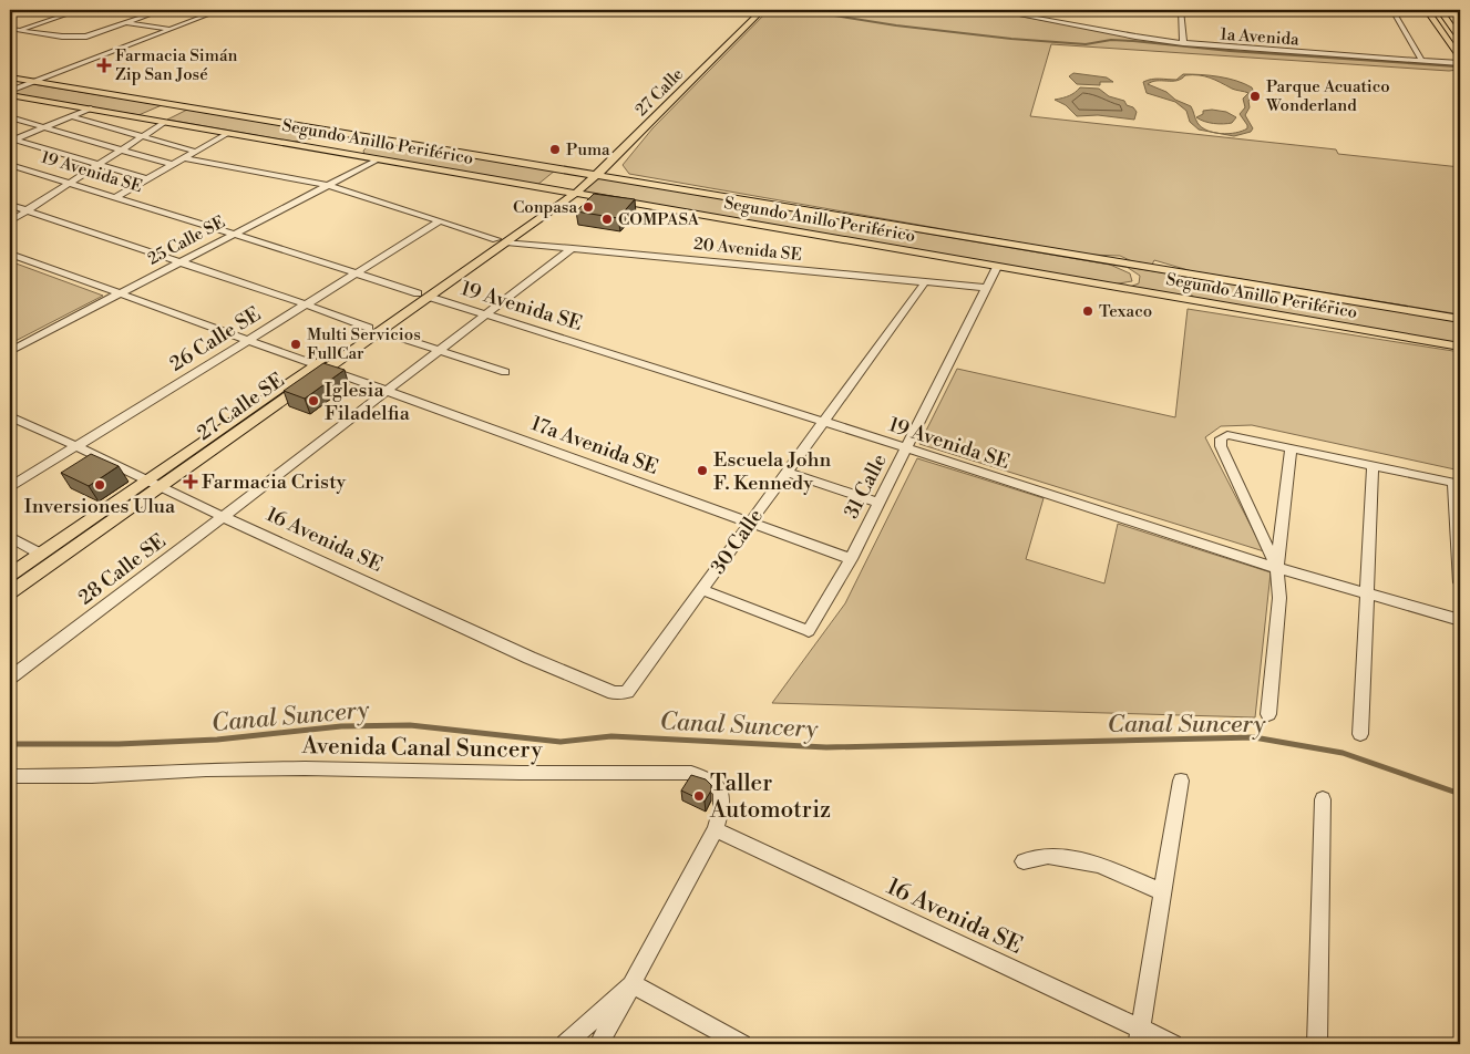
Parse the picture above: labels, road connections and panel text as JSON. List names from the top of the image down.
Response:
{
  "streets": {
    "main road": ["27 Calle", "Segundo Anillo Periférico", "27 Calle SE"],
    "street": [
      "1a Avenida",
      "19 Avenida SE",
      "25 Calle SE",
      "20 Avenida SE",
      "26 Calle SE",
      "17a Avenida SE",
      "31 Calle",
      "16 Avenida SE",
      "30 Calle",
      "28 Calle SE",
      "Avenida Canal Suncery"
    ]
  },
  "crossings": [
    ["27 Calle", "Segundo Anillo Periférico"],
    ["27 Calle", "27 Calle SE"],
    ["Segundo Anillo Periférico", "25 Calle SE"],
    ["Segundo Anillo Periférico", "27 Calle SE"],
    ["Segundo Anillo Periférico", "31 Calle"],
    ["19 Avenida SE", "25 Calle SE"],
    ["19 Avenida SE", "26 Calle SE"],
    ["19 Avenida SE", "27 Calle SE"],
    ["19 Avenida SE", "31 Calle"],
    ["19 Avenida SE", "30 Calle"],
    ["19 Avenida SE", "28 Calle SE"],
    ["25 Calle SE", "20 Avenida SE"],
    ["25 Calle SE", "17a Avenida SE"],
    ["20 Avenida SE", "26 Calle SE"],
    ["20 Avenida SE", "27 Calle SE"],
    ["20 Avenida SE", "31 Calle"],
    ["20 Avenida SE", "30 Calle"],
    ["20 Avenida SE", "28 Calle SE"],
    ["26 Calle SE", "17a Avenida SE"],
    ["26 Calle SE", "16 Avenida SE"],
    ["27 Calle SE", "17a Avenida SE"],
    ["27 Calle SE", "16 Avenida SE"],
    ["17a Avenida SE", "31 Calle"],
    ["17a Avenida SE", "30 Calle"],
    ["17a Avenida SE", "28 Calle SE"],
    ["31 Calle", "30 Calle"],
    ["16 Avenida SE", "30 Calle"],
    ["16 Avenida SE", "28 Calle SE"],
    ["16 Avenida SE", "Avenida Canal Suncery"]
  ],
  "water": ["Canal Suncery"],
  "places": {
    "health": ["Farmacia Simán Zip San José", "Farmacia Cristy"],
    "other": [
      "Parque Acuatico Wonderland",
      "Puma",
      "Conpasa",
      "COMPASA",
      "Texaco",
      "Multi Servicios FullCar",
      "Iglesia Filadelfia",
      "Escuela John F. Kennedy",
      "Inversiones Ulua",
      "Taller Automotriz"
    ]
  }
}
